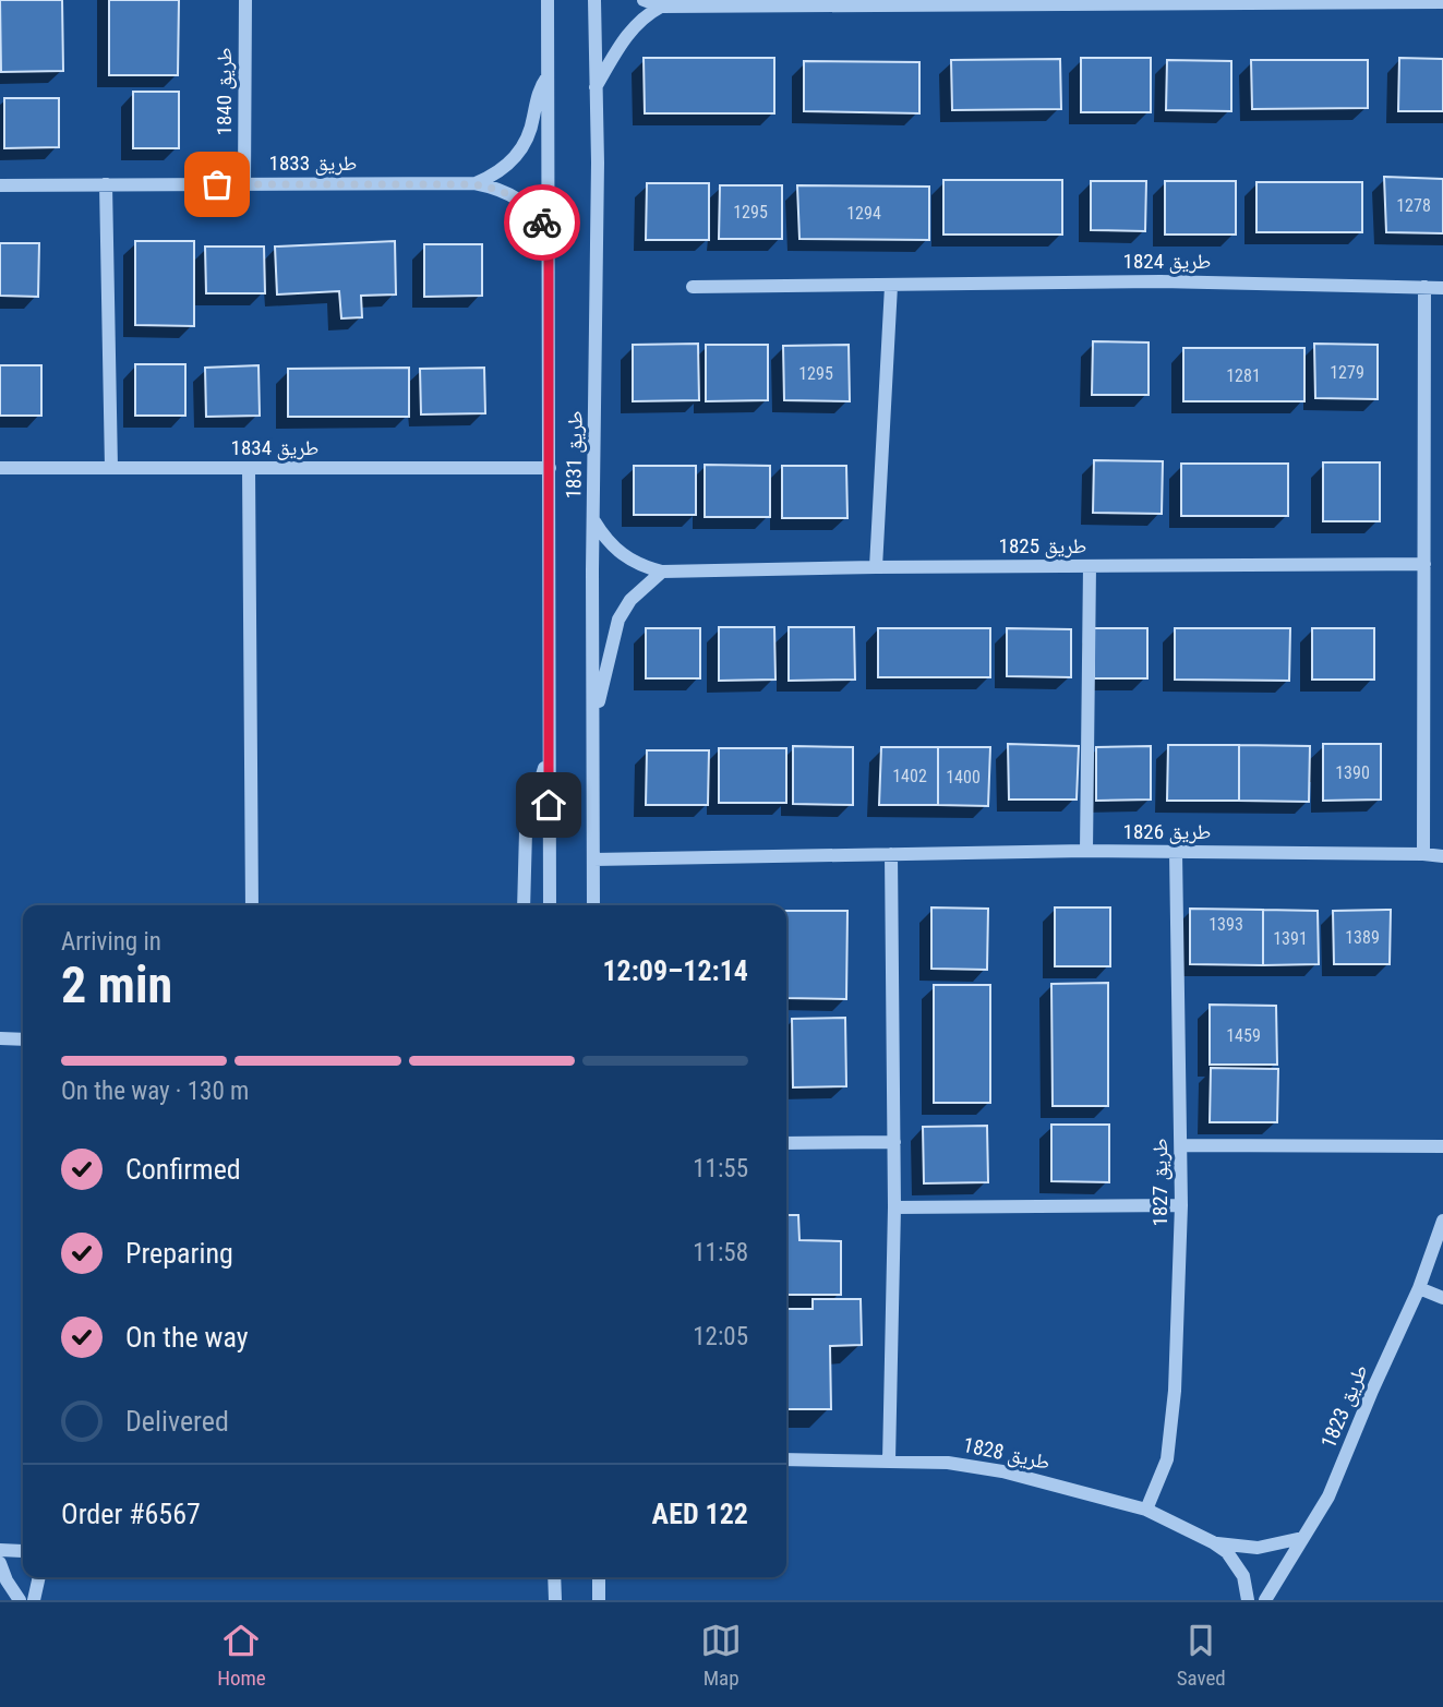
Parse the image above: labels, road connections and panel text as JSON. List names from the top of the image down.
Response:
{
  "streets": {
    "street": [
      "طريق 1840",
      "طريق 1833",
      "طريق 1824",
      "طريق 1834",
      "طريق 1831",
      "طريق 1825",
      "طريق 1826",
      "طريق 1827",
      "طريق 1823",
      "طريق 1828"
    ]
  },
  "crossings": [
    ["طريق 1840", "طريق 1833"],
    ["طريق 1833", "طريق 1831"],
    ["طريق 1834", "طريق 1831"],
    ["طريق 1831", "طريق 1825"],
    ["طريق 1831", "طريق 1826"],
    ["طريق 1826", "طريق 1827"],
    ["طريق 1827", "طريق 1828"],
    ["طريق 1823", "طريق 1828"]
  ],
  "house_numbers": [
    "1278",
    "1295",
    "1294",
    "1279",
    "1295",
    "1281",
    "1390",
    "1402",
    "1400",
    "1393",
    "1389",
    "1391",
    "1459"
  ],
  "page": {
    "heading": ["2 min", "Arriving in", "12:09–12:14"],
    "panel": ["Order #6567", "AED 122"],
    "bar": "On the way · 130 m",
    "list": [
      ["Confirmed", "11:55"],
      ["Preparing", "11:58"],
      ["On the way", "12:05"],
      "Delivered"
    ],
    "tabs": ["Home", "Map", "Saved"]
  }
}
